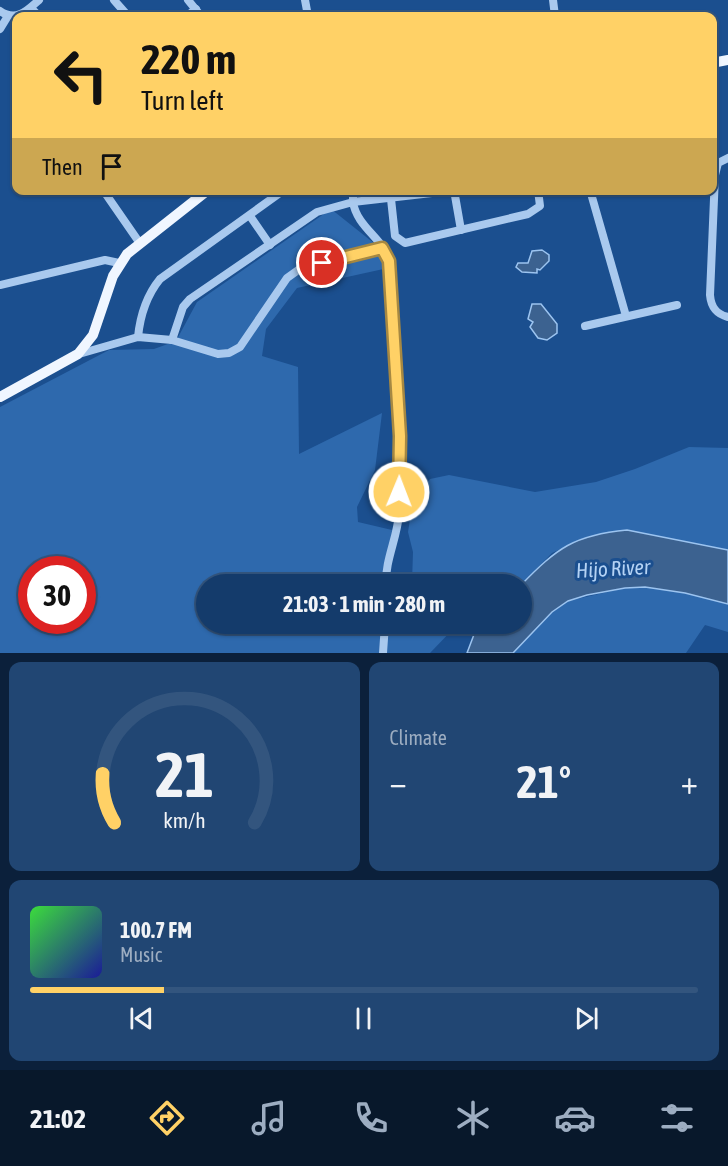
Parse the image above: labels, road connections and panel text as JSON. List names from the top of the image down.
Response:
{
  "water": ["Hijo River"],
  "page": {
    "turn": ["220 m", "Turn left"],
    "then": "Then",
    "limit": "30",
    "trip": "21:03 · 1 min · 280 m",
    "tile": "Climate",
    "heat": ["−", "21°", "+"],
    "song": ["100.7 FM", "Music"],
    "tabs": "21:02",
    "gauge": ["21", "km/h"]
  }
}
